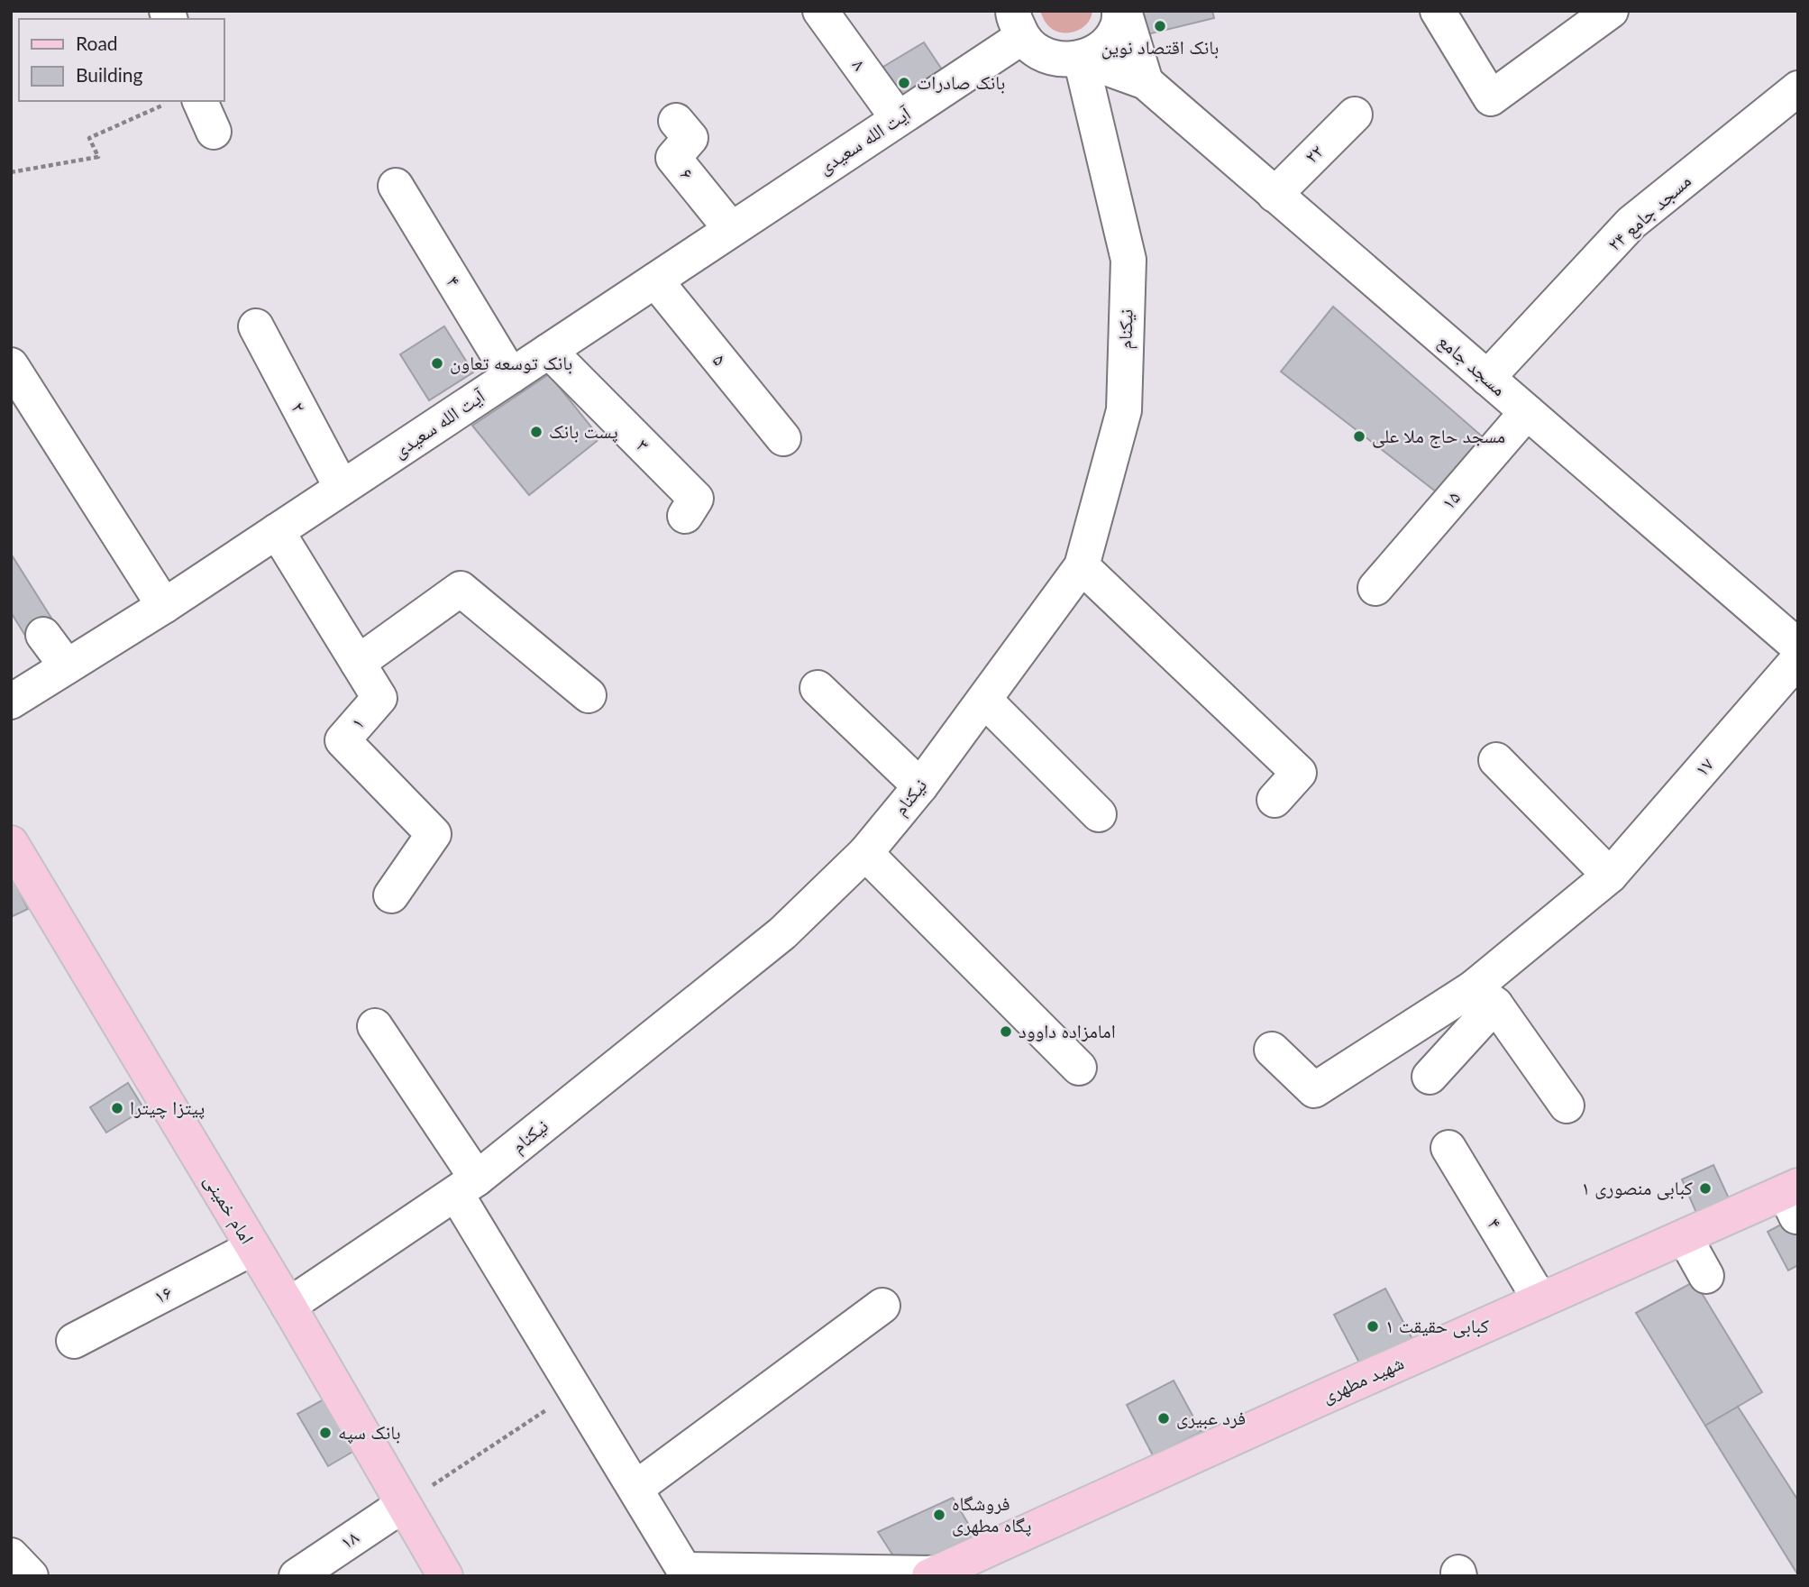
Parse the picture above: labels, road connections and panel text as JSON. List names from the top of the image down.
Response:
{
  "streets": {
    "main road": ["امام خمینی", "شهید مطهری"],
    "street": [
      "۸",
      "آیت الله سعیدی",
      "۲۲",
      "۶",
      "۲۴ مسجد جامع",
      "۴",
      "نیکنام",
      "۵",
      "مسجد جامع",
      "۲",
      "۳",
      "۱۵",
      "۱",
      "۱۷",
      "۱۶",
      "۱۸"
    ]
  },
  "crossings": [
    ["۸", "آیت الله سعیدی"],
    ["آیت الله سعیدی", "۶"],
    ["آیت الله سعیدی", "۴"],
    ["آیت الله سعیدی", "۵"],
    ["آیت الله سعیدی", "۲"],
    ["آیت الله سعیدی", "۳"],
    ["آیت الله سعیدی", "۱"],
    ["۲۲", "مسجد جامع"],
    ["۲۴ مسجد جامع", "مسجد جامع"],
    ["۴", "شهید مطهری"],
    ["نیکنام", "امام خمینی"],
    ["مسجد جامع", "۱۵"],
    ["امام خمینی", "۱۶"],
    ["امام خمینی", "۱۸"]
  ],
  "places": [
    "بانک اقتصاد نوین",
    "بانک صادرات",
    "بانک توسعه تعاون",
    "پست بانک",
    "مسجد حاج ملا علی",
    "امامزاده داوود",
    "پیتزا چیترا",
    "کبابی منصوری ۱",
    "کبابی حقیقت ۱",
    "فرد عبیری",
    "بانک سپه",
    "فروشگاه پگاه مطهری"
  ],
  "legend": ["Road", "Building"]
}
